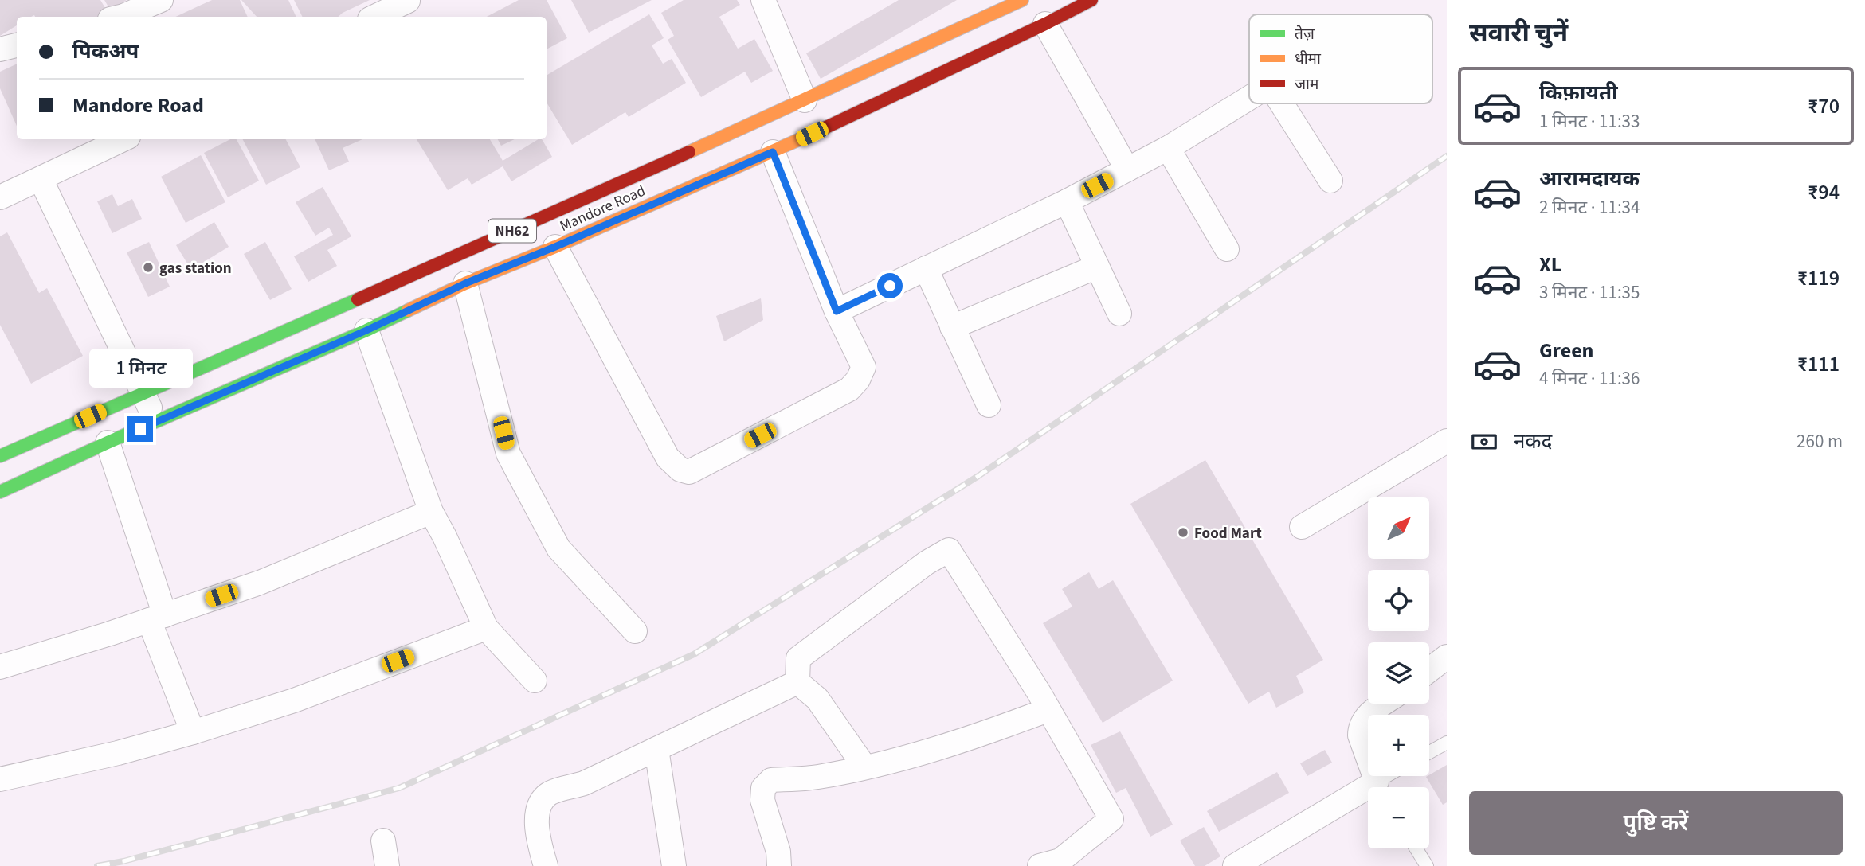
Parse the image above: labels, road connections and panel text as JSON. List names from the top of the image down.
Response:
{
  "streets": {
    "highway": ["Mandore Road", "NH62"]
  },
  "places": ["gas station", "Food Mart"],
  "legend": ["तेज़", "धीमा", "जाम"],
  "north": "top right",
  "page": {
    "heading": "सवारी चुनें",
    "banner": ["पिकअप", "Mandore Road"],
    "list": [
      {
        "name": "किफ़ायती",
        "note": "1 मिनट · 11:33",
        "value": "₹70"
      },
      {
        "name": "आरामदायक",
        "note": "2 मिनट · 11:34",
        "value": "₹94"
      },
      {
        "name": "XL",
        "note": "3 मिनट · 11:35",
        "value": "₹119"
      },
      {
        "name": "Green",
        "note": "4 मिनट · 11:36",
        "value": "₹111"
      }
    ],
    "bubble": "1 मिनट",
    "pay": ["नकद", "260 m"],
    "map_buttons": ["+", "−"],
    "buttons": "पुष्टि करें"
  }
}
